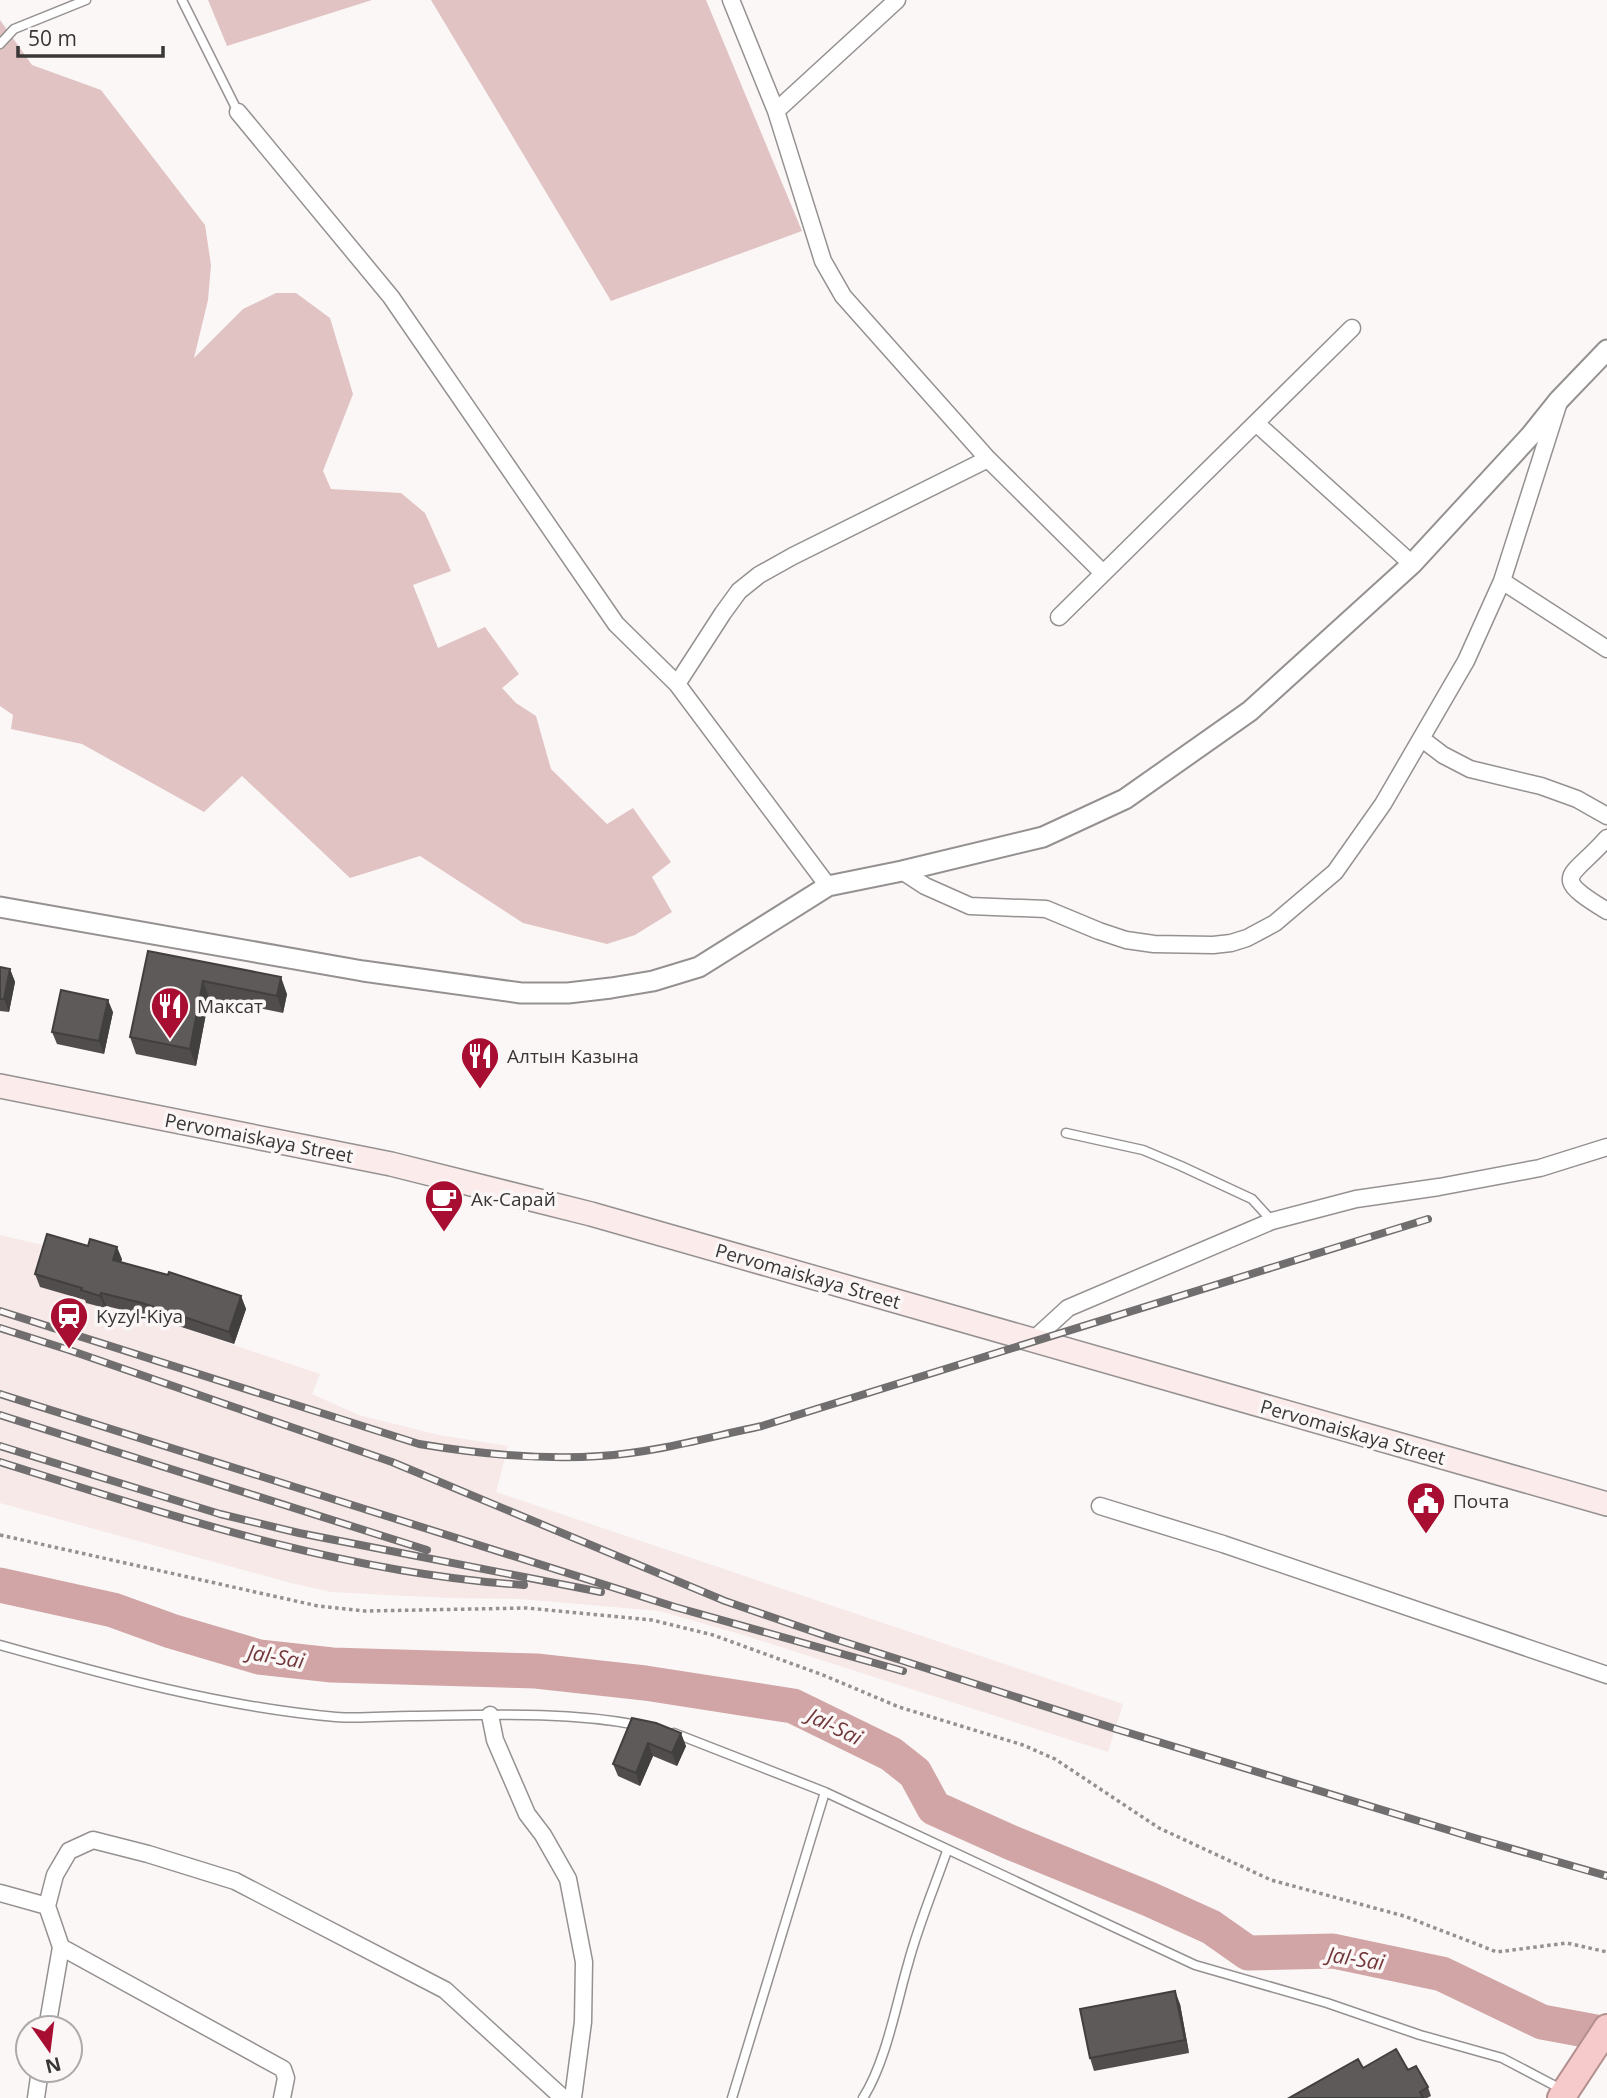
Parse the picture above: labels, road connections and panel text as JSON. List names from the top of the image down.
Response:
{
  "streets": {
    "main road": ["Pervomaiskaya Street"]
  },
  "water": ["Jal-Sai"],
  "places": {
    "restaurant": ["Максат", "Алтын Казына"],
    "cafe": ["Ак-Сарай"],
    "station": ["Kyzyl-Kiya"],
    "public building": ["Почта"]
  },
  "scale_bar": "50 m",
  "north": "bottom"
}
